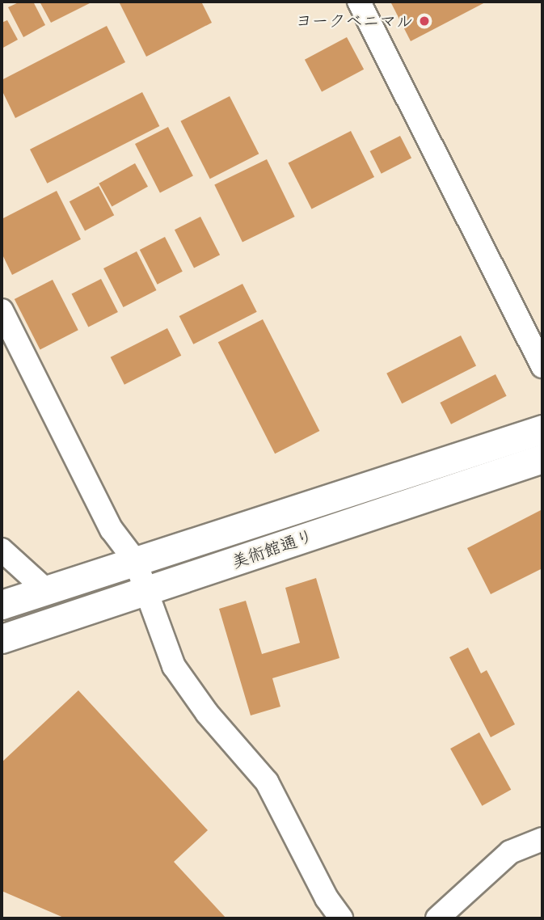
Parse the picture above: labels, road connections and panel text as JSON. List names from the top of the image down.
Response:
{
  "streets": {
    "street": ["美術館通り"]
  },
  "places": ["ヨークベニマル"]
}
